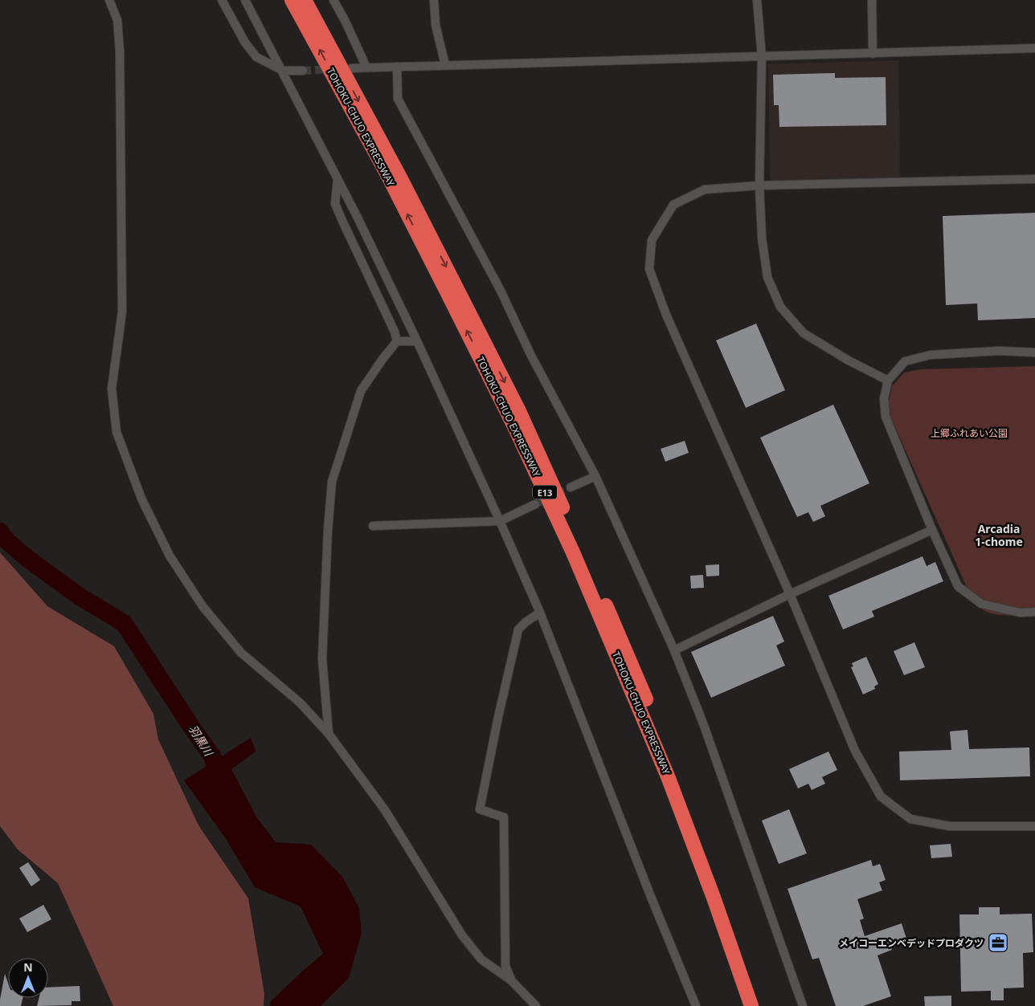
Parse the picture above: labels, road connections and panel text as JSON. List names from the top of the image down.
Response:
{
  "streets": {
    "highway": ["TOHOKU-CHUO EXPRESSWAY", "E13"]
  },
  "districts": ["Arcadia 1-chome"],
  "water": ["羽黒川"],
  "parks": ["上郷ふれあい公園"],
  "places": {
    "office": ["メイコーエンベデッドプロダクツ"]
  },
  "north": "top"
}
